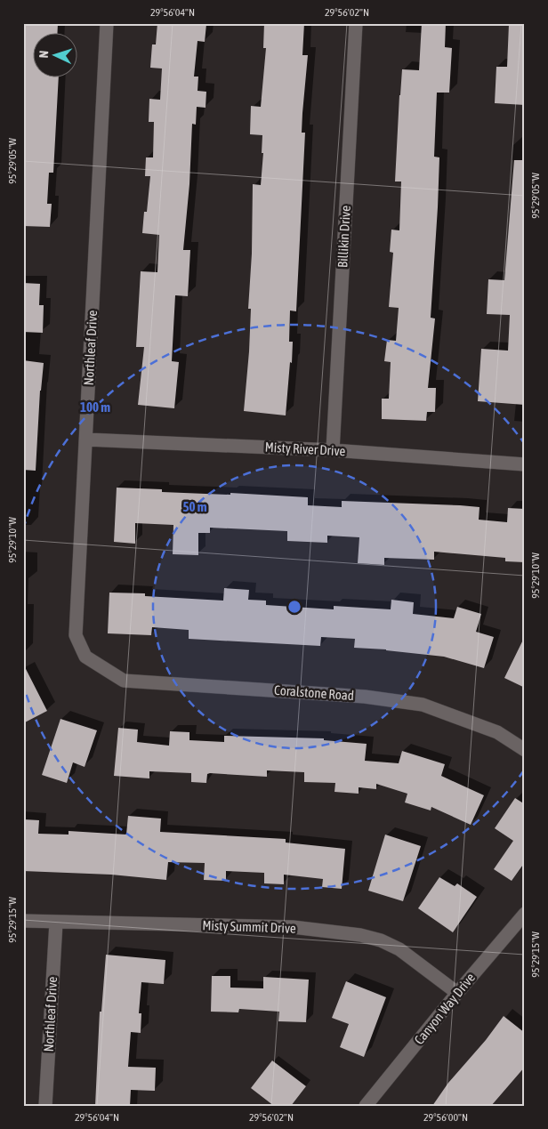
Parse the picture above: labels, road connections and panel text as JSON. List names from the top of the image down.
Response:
{
  "streets": {
    "street": [
      "Billikin Drive",
      "Northleaf Drive",
      "Misty River Drive",
      "Coralstone Road",
      "Misty Summit Drive",
      "Canyon Way Drive"
    ]
  },
  "crossings": [
    ["Billikin Drive", "Misty River Drive"],
    ["Northleaf Drive", "Misty River Drive"],
    ["Northleaf Drive", "Coralstone Road"],
    ["Northleaf Drive", "Misty Summit Drive"],
    ["Misty Summit Drive", "Canyon Way Drive"]
  ],
  "north": "left",
  "coordinates": [
    "29°56'04\"N",
    "29°56'02\"N",
    "95°29'05\"W",
    "95°29'10\"W",
    "95°29'15\"W",
    "29°56'00\"N"
  ],
  "rings": ["100 m", "50 m"]
}
